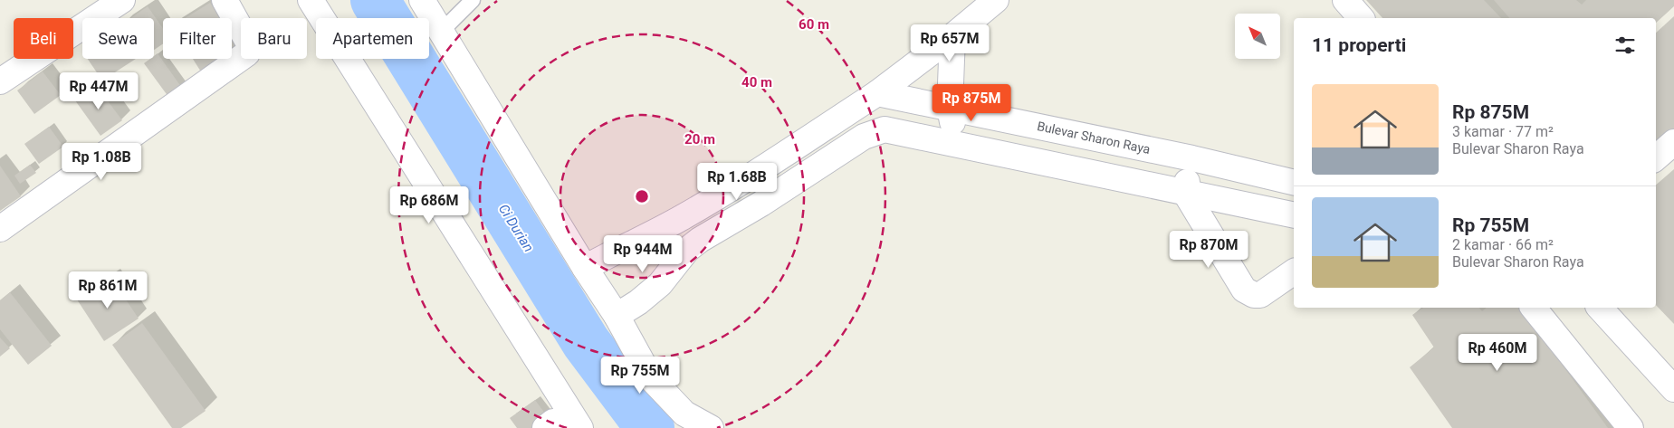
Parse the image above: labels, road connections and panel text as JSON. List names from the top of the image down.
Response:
{
  "streets": {
    "street": ["Bulevar Sharon Raya"]
  },
  "water": ["Ci Durian"],
  "north": "top left",
  "page": {
    "chip": [
      "Beli",
      "Sewa",
      "Filter",
      "Baru",
      "Apartemen"
    ],
    "heading": "11 properti",
    "price": [
      "Rp 657M",
      "Rp 447M",
      "Rp 875M",
      "Rp 1.08B",
      "Rp 1.68B",
      "Rp 686M",
      "Rp 870M",
      "Rp 944M",
      "Rp 861M",
      "Rp 460M",
      "Rp 755M"
    ],
    "list": [
      {
        "name": "Rp 875M",
        "note": "3 kamar · 77 m² · Bulevar Sharon Raya"
      },
      {
        "name": "Rp 755M",
        "note": "2 kamar · 66 m² · Bulevar Sharon Raya"
      }
    ]
  },
  "rings": ["60 m", "40 m", "20 m"]
}
